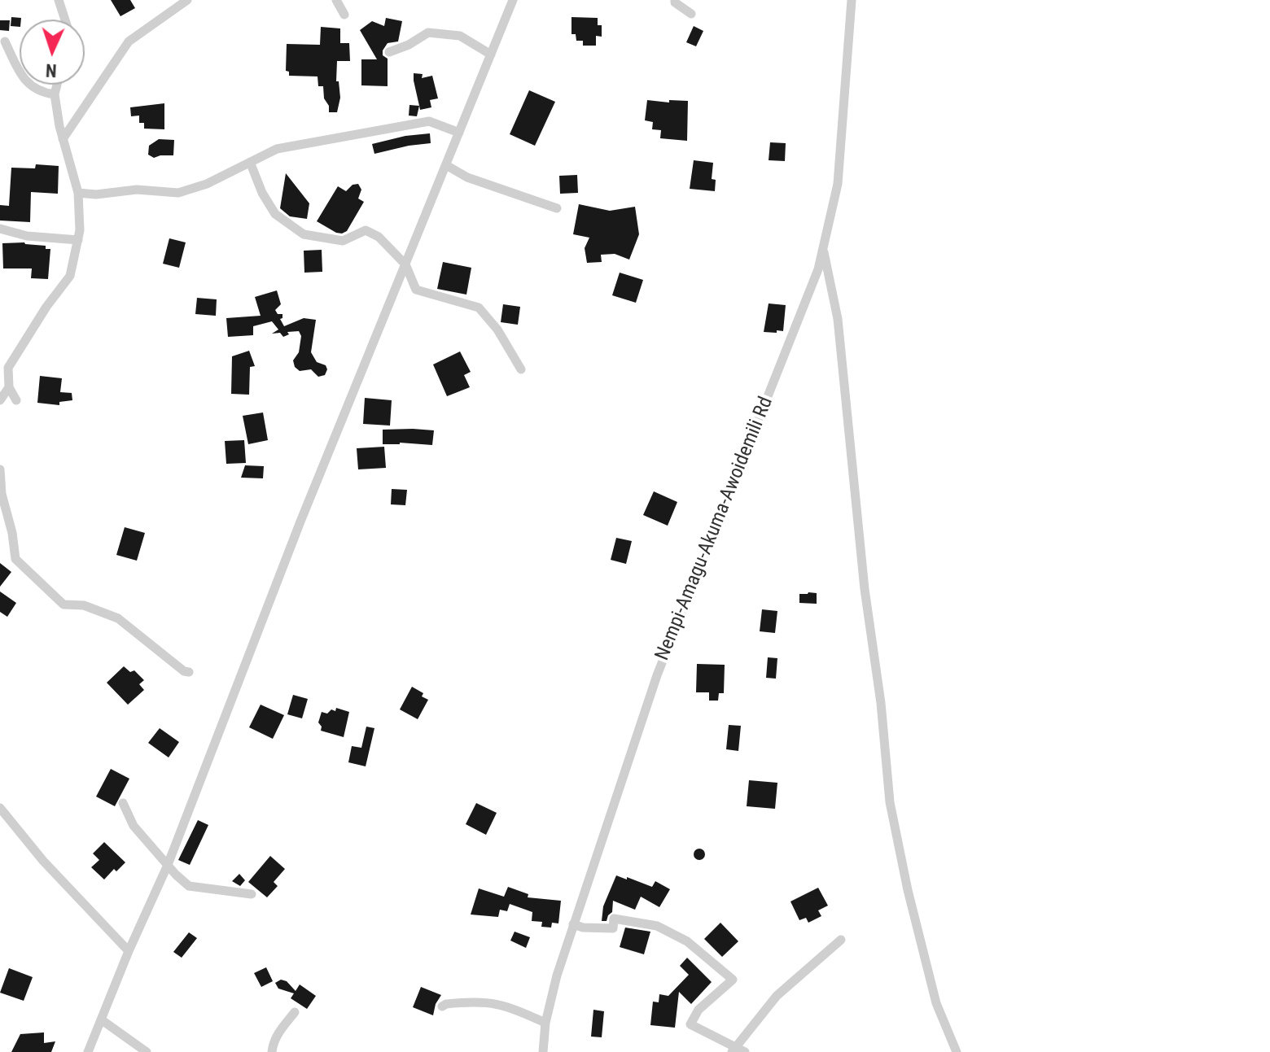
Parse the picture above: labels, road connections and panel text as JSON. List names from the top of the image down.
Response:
{
  "streets": {
    "street": ["Nempi-Amagu-Akuma-Awoidemili Rd"]
  },
  "north": "bottom"
}
